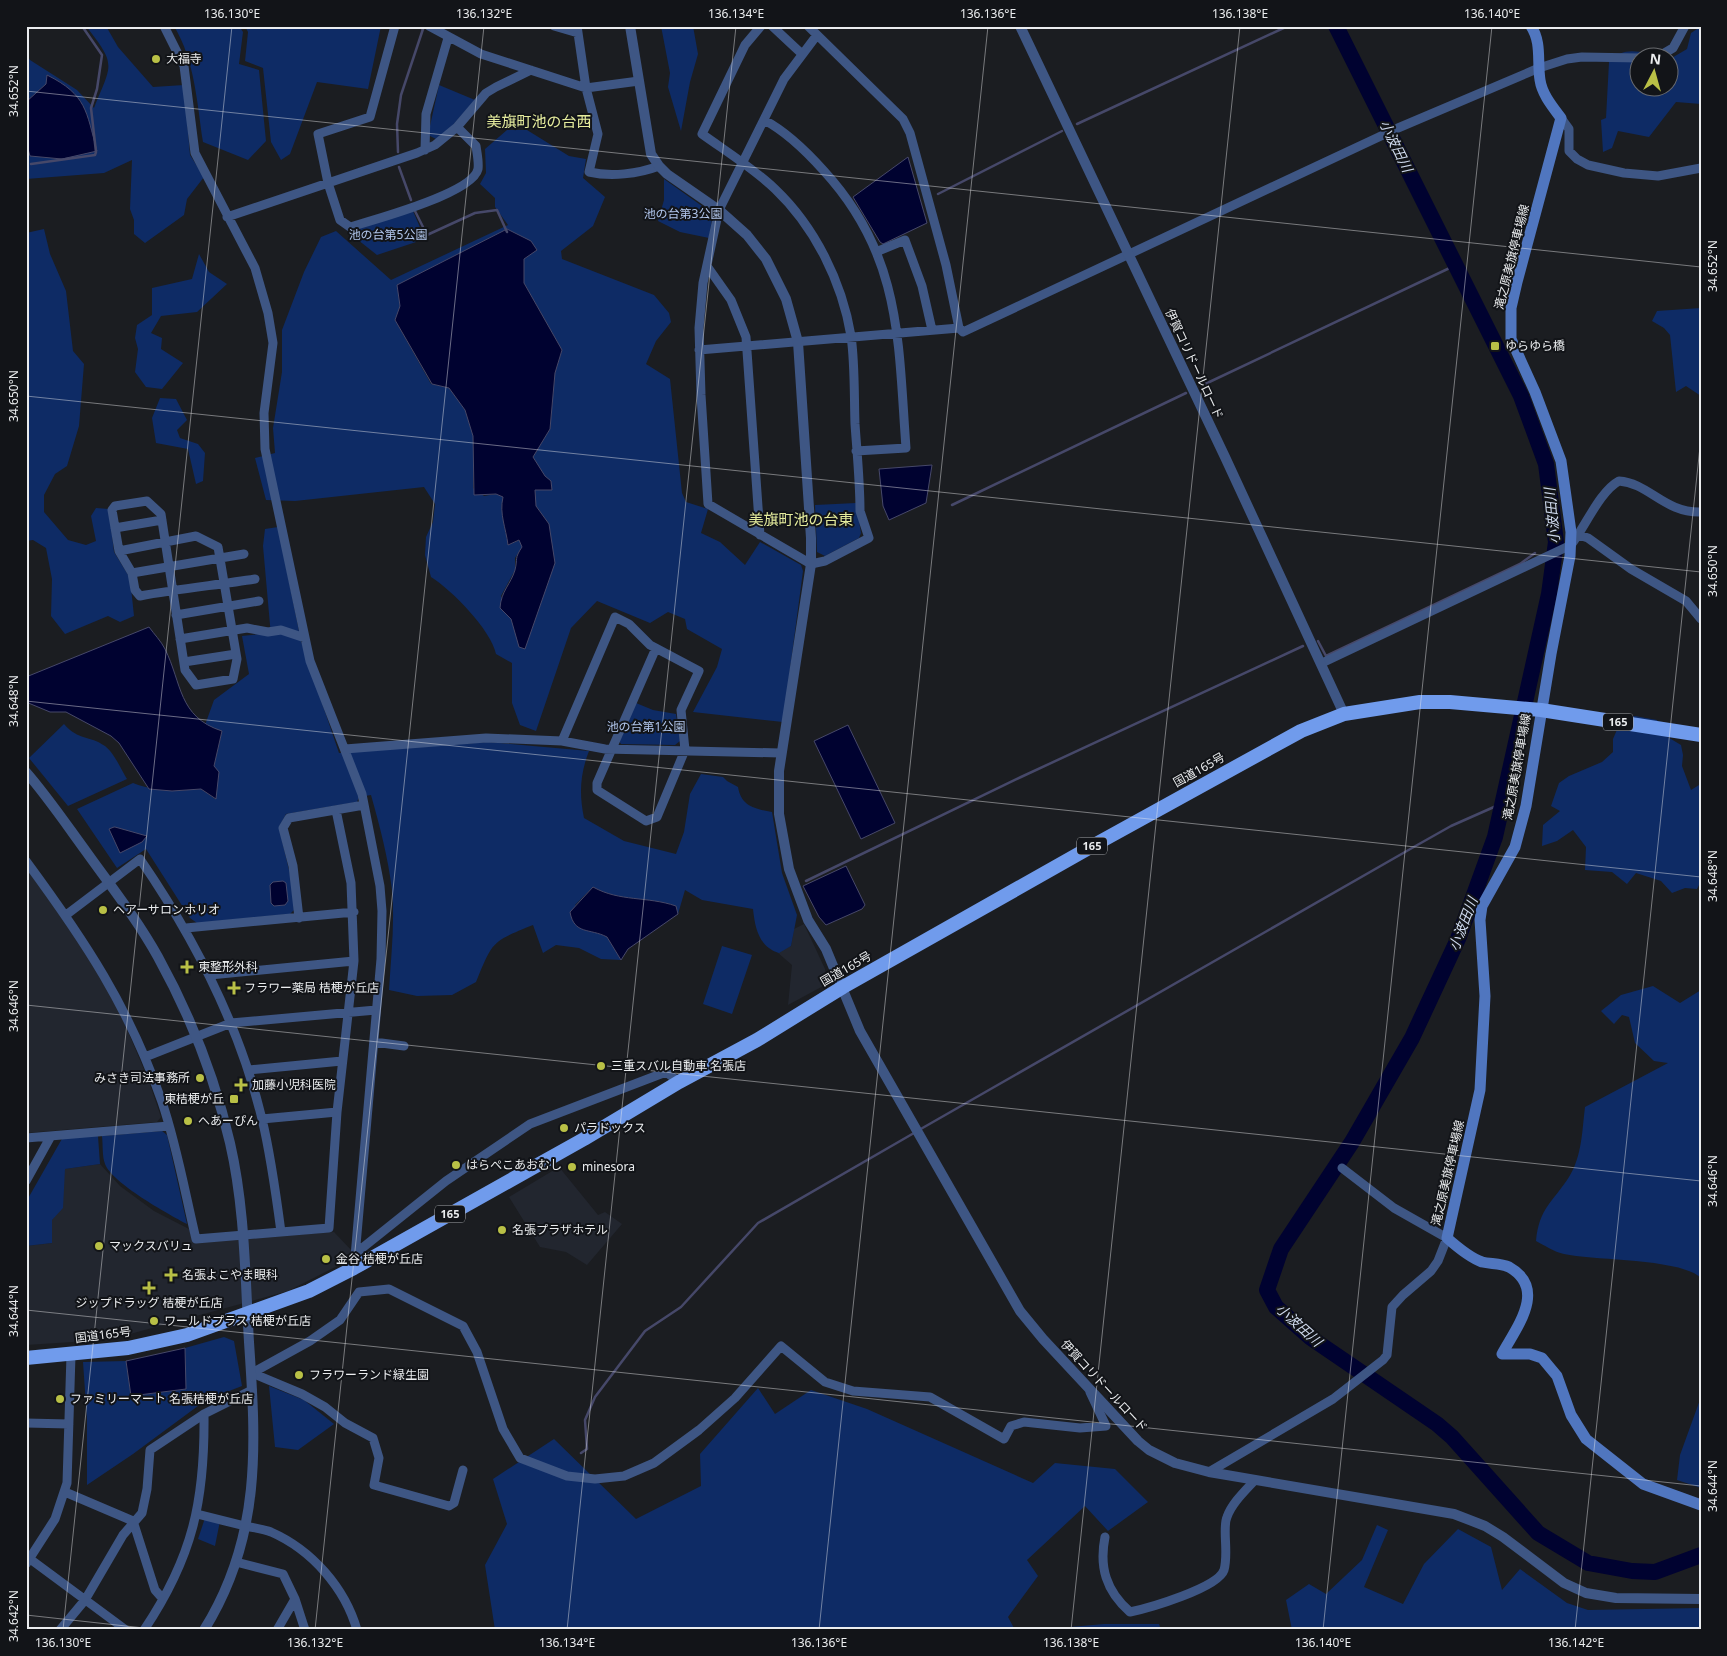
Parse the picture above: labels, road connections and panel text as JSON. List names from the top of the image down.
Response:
{
  "streets": {
    "highway": ["165", "国道165号"],
    "main road": ["滝之原美旗停車場線"],
    "street": ["伊賀コリドールロード"]
  },
  "crossings": [
    ["滝之原美旗停車場線", "国道165号"],
    ["伊賀コリドールロード", "国道165号"]
  ],
  "districts": ["美旗町池の台西", "美旗町池の台東"],
  "water": ["小波田川"],
  "parks": ["池の台第3公園", "池の台第5公園", "池の台第1公園"],
  "places": {
    "other": [
      "大福寺",
      "ヘアーサロンホリオ",
      "三重スバル自動車 名張店",
      "みさき司法事務所",
      "へあーぴん",
      "パラドックス",
      "はらぺこあおむし",
      "minesora",
      "名張プラザホテル",
      "マックスバリュ",
      "金谷 桔梗が丘店",
      "ワールドプラス 桔梗が丘店",
      "フラワーランド緑生園",
      "ファミリーマート 名張桔梗が丘店"
    ],
    "transit": ["ゆらゆら橋", "東桔梗が丘"],
    "health": [
      "東整形外科",
      "フラワー薬局 桔梗が丘店",
      "加藤小児科医院",
      "名張よこやま眼科",
      "ジップドラッグ 桔梗が丘店"
    ]
  },
  "north": "top",
  "coordinates": [
    "136.130°E",
    "136.132°E",
    "136.134°E",
    "136.136°E",
    "136.138°E",
    "136.140°E",
    "34.652°N",
    "34.650°N",
    "34.648°N",
    "34.646°N",
    "34.644°N",
    "34.642°N",
    "136.142°E"
  ]
}
